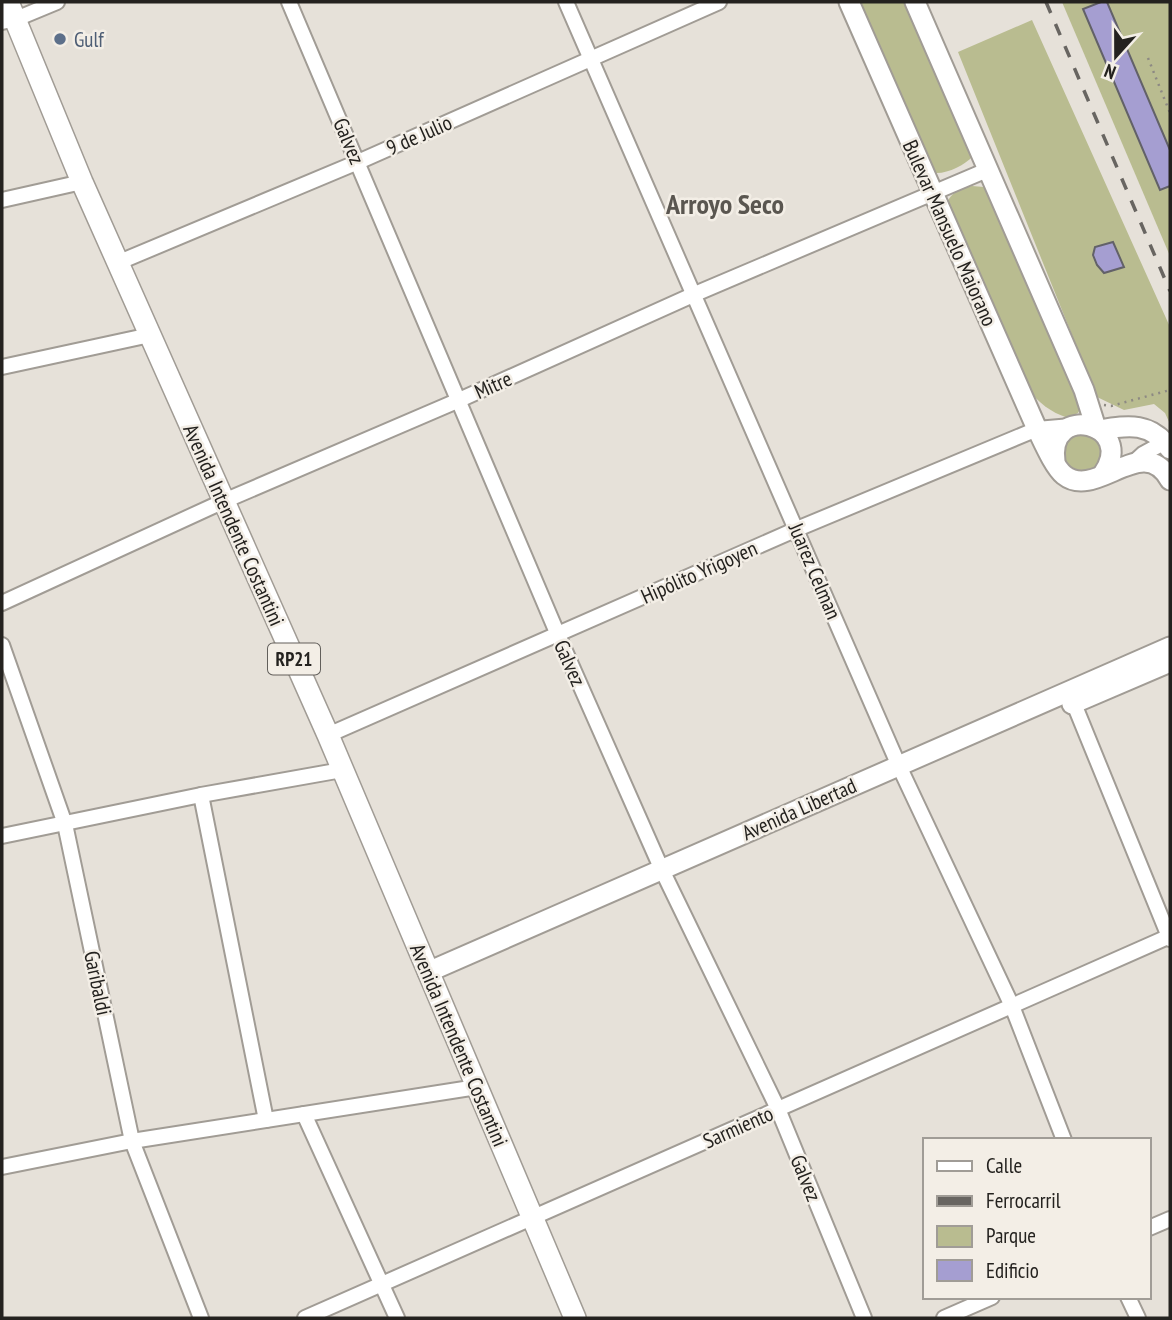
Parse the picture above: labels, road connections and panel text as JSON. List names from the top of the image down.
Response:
{
  "streets": {
    "main road": [
      "Bulevar Mansuelo Maiorano",
      "Avenida Intendente Costantini",
      "RP21",
      "Avenida Libertad"
    ],
    "street": [
      "9 de Julio",
      "Galvez",
      "Mitre",
      "Juarez Celman",
      "Hipólito Yrigoyen",
      "Garibaldi",
      "Sarmiento"
    ]
  },
  "crossings": [
    ["9 de Julio", "Galvez"],
    ["9 de Julio", "Avenida Intendente Costantini"],
    ["9 de Julio", "Juarez Celman"],
    ["Galvez", "Mitre"],
    ["Galvez", "Hipólito Yrigoyen"],
    ["Galvez", "Avenida Libertad"],
    ["Galvez", "Sarmiento"],
    ["Bulevar Mansuelo Maiorano", "Mitre"],
    ["Bulevar Mansuelo Maiorano", "Hipólito Yrigoyen"],
    ["Mitre", "Avenida Intendente Costantini"],
    ["Mitre", "Juarez Celman"],
    ["Avenida Intendente Costantini", "Hipólito Yrigoyen"],
    ["Avenida Intendente Costantini", "Avenida Libertad"],
    ["Avenida Intendente Costantini", "Sarmiento"],
    ["Juarez Celman", "Hipólito Yrigoyen"],
    ["Juarez Celman", "Avenida Libertad"],
    ["Juarez Celman", "Sarmiento"]
  ],
  "districts": ["Arroyo Seco"],
  "places": ["Gulf"],
  "legend": [
    "Calle",
    "Ferrocarril",
    "Parque",
    "Edificio"
  ],
  "north": "bottom"
}
